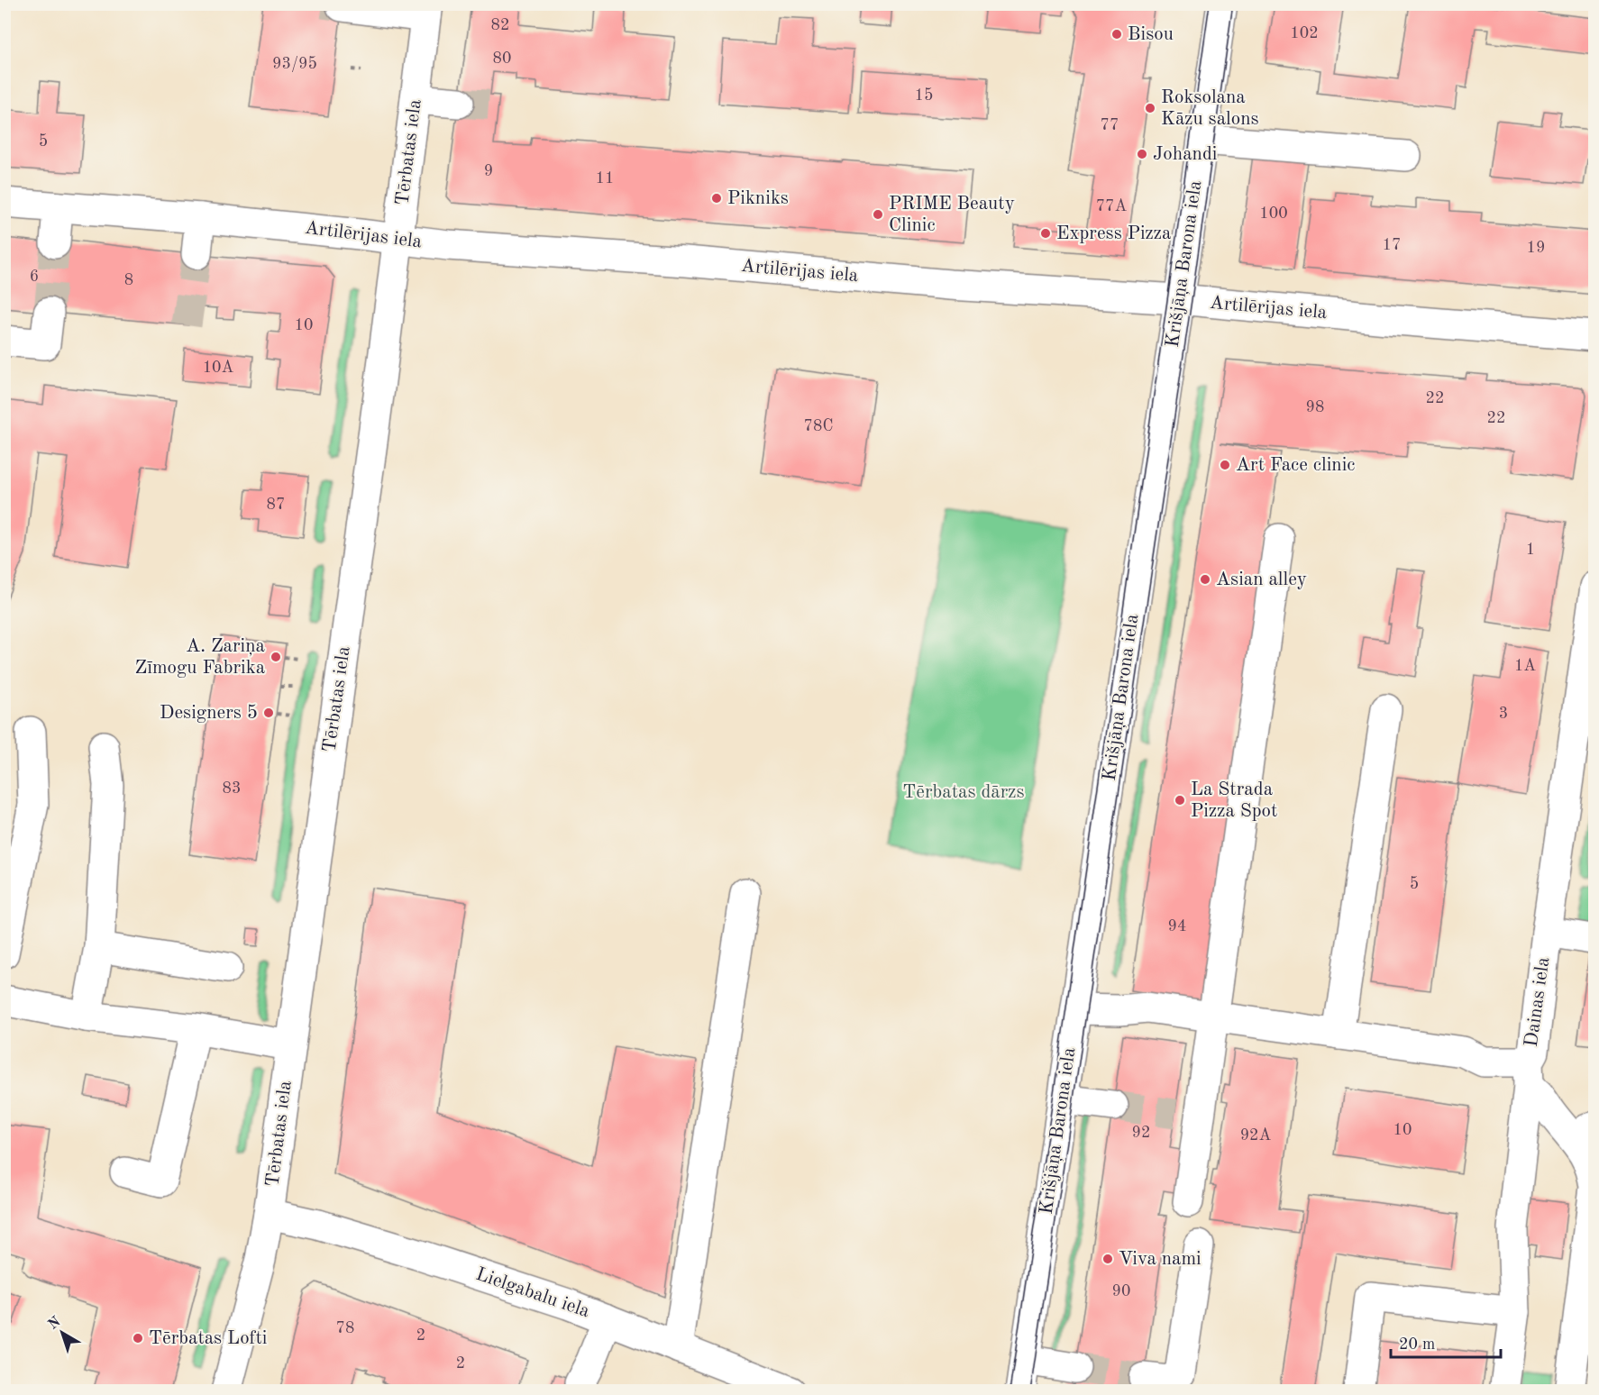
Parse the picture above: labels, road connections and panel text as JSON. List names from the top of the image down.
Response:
{
  "streets": {
    "street": [
      "Tērbatas iela",
      "Artilērijas iela",
      "Krišjāņa Barona iela",
      "Dainas iela",
      "Lielgabalu iela"
    ]
  },
  "crossings": [
    ["Tērbatas iela", "Artilērijas iela"],
    ["Tērbatas iela", "Lielgabalu iela"],
    ["Artilērijas iela", "Krišjāņa Barona iela"],
    ["Krišjāņa Barona iela", "Dainas iela"]
  ],
  "parks": ["Tērbatas dārzs"],
  "places": [
    "Bisou",
    "Roksolana Kāzu salons",
    "Johandi",
    "Pikniks",
    "PRIME Beauty Clinic",
    "Express Pizza",
    "Art Face clinic",
    "Asian alley",
    "A. Zariņa Zīmogu Fabrika",
    "Designers 5",
    "La Strada Pizza Spot",
    "Viva nami",
    "Tērbatas Lofti"
  ],
  "house_numbers": [
    "82",
    "102",
    "80",
    "93/95",
    "15",
    "77",
    "5",
    "9",
    "11",
    "77A",
    "100",
    "17",
    "19",
    "6",
    "8",
    "10",
    "10A",
    "22",
    "98",
    "22",
    "78C",
    "87",
    "1",
    "1A",
    "3",
    "83",
    "5",
    "94",
    "10",
    "92",
    "92A",
    "90",
    "78",
    "2",
    "2"
  ],
  "scale_bar": "20 m",
  "north": "top left"
}
